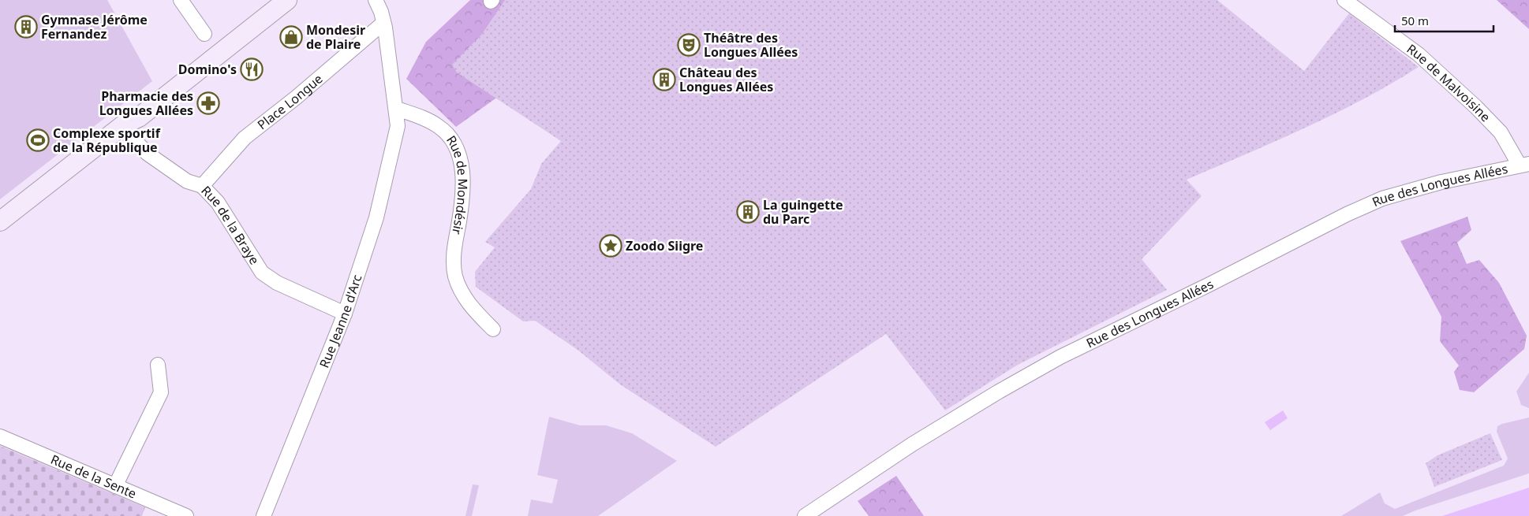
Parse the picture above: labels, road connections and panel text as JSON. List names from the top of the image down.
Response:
{
  "streets": {
    "street": [
      "Rue de Malvoisine",
      "Place Longue",
      "Rue des Longues Allées",
      "Rue de Mondésir",
      "Rue de la Braye",
      "Rue Jeanne d'Arc",
      "Rue de la Sente"
    ]
  },
  "crossings": [
    ["Rue de Malvoisine", "Rue des Longues Allées"],
    ["Place Longue", "Rue de la Braye"],
    ["Rue de Mondésir", "Rue Jeanne d'Arc"],
    ["Rue de la Braye", "Rue Jeanne d'Arc"]
  ],
  "places": {
    "building": ["Gymnase Jérôme Fernandez", "Château des Longues Allées", "La guingette du Parc"],
    "shop": ["Mondesir de Plaire"],
    "theatre": ["Théâtre des Longues Allées"],
    "restaurant": ["Domino's"],
    "pharmacy": ["Pharmacie des Longues Allées"],
    "sports": ["Complexe sportif de la République"],
    "place": ["Zoodo Siigre"]
  },
  "scale_bar": "50 m"
}
